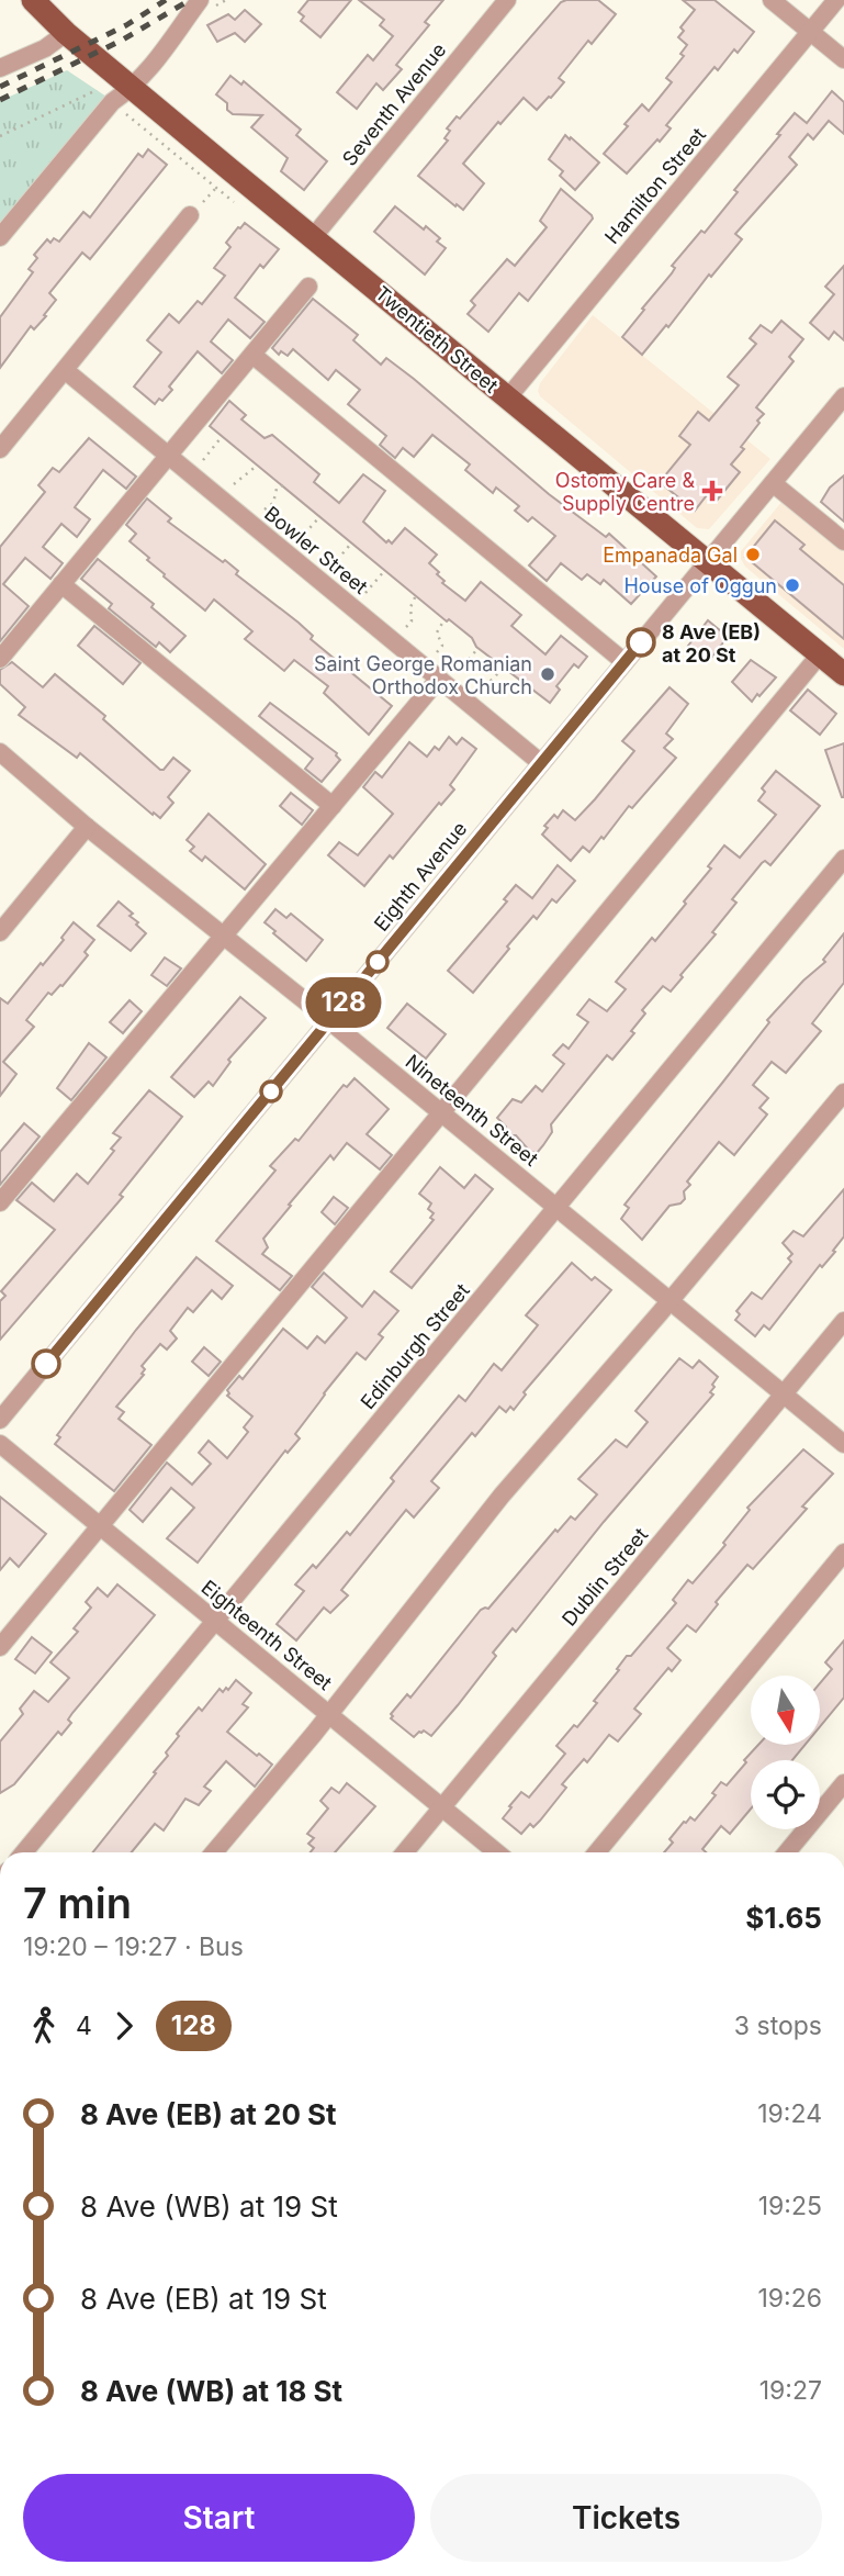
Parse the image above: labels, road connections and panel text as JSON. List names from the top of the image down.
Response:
{
  "streets": {
    "main road": ["Twentieth Street"],
    "street": [
      "Seventh Avenue",
      "Hamilton Street",
      "Bowler Street",
      "Eighth Avenue",
      "Nineteenth Street",
      "Edinburgh Street",
      "Dublin Street",
      "Eighteenth Street"
    ]
  },
  "crossings": [
    ["Seventh Avenue", "Twentieth Street"],
    ["Hamilton Street", "Twentieth Street"],
    ["Twentieth Street", "Eighth Avenue"],
    ["Bowler Street", "Eighth Avenue"],
    ["Eighth Avenue", "Nineteenth Street"],
    ["Nineteenth Street", "Edinburgh Street"],
    ["Nineteenth Street", "Dublin Street"],
    ["Edinburgh Street", "Eighteenth Street"],
    ["Dublin Street", "Eighteenth Street"]
  ],
  "places": {
    "health": ["Ostomy Care & Supply Centre"],
    "other": [
      "Empanada Gal",
      "House of Oggun",
      "8 Ave (EB) at 20 St",
      "Saint George Romanian Orthodox Church"
    ]
  },
  "lines": ["bus line 128"],
  "north": "bottom",
  "page": {
    "on_map": "128",
    "heading": ["7 min", "19:20 – 19:27 · Bus", "$1.65"],
    "legs": ["4", "128", "3 stops"],
    "list": [
      {
        "name": "8 Ave (EB) at 20 St",
        "value": "19:24"
      },
      {
        "name": "8 Ave (WB) at 19 St",
        "value": "19:25"
      },
      {
        "name": "8 Ave (EB) at 19 St",
        "value": "19:26"
      },
      {
        "name": "8 Ave (WB) at 18 St",
        "value": "19:27"
      }
    ],
    "buttons": ["Start", "Tickets"]
  }
}
